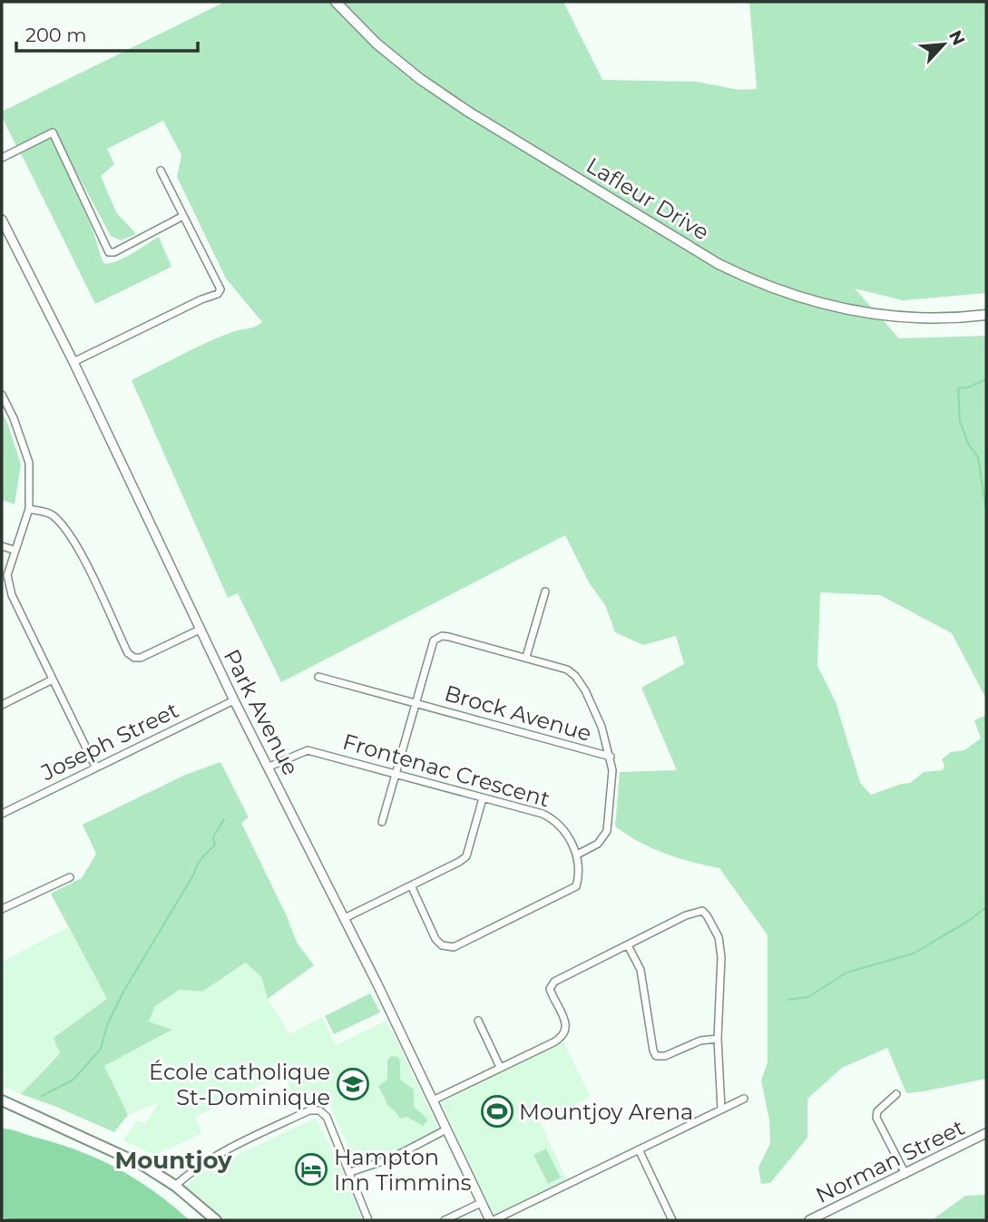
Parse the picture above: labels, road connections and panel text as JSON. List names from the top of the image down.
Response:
{
  "streets": {
    "main road": ["Lafleur Drive"],
    "street": [
      "Park Avenue",
      "Brock Avenue",
      "Joseph Street",
      "Frontenac Crescent",
      "Norman Street"
    ]
  },
  "crossings": [
    ["Park Avenue", "Joseph Street"],
    ["Park Avenue", "Frontenac Crescent"]
  ],
  "districts": ["Mountjoy"],
  "places": {
    "school or university": ["École catholique St-Dominique"],
    "sports": ["Mountjoy Arena"],
    "hotel": ["Hampton Inn Timmins"]
  },
  "scale_bar": "200 m",
  "north": "top right"
}
